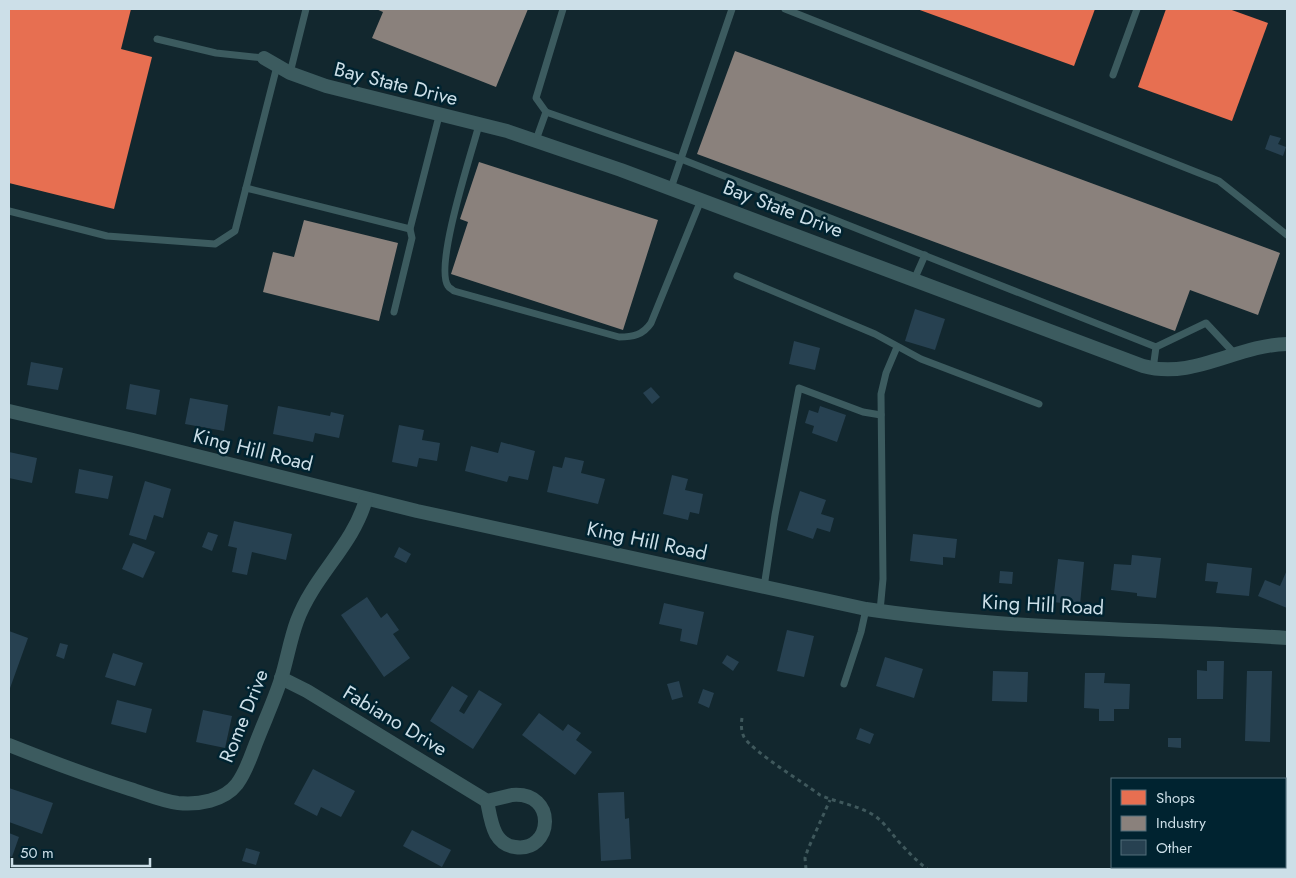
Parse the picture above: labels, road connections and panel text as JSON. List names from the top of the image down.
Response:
{
  "streets": {
    "street": [
      "Bay State Drive",
      "King Hill Road",
      "Rome Drive",
      "Fabiano Drive"
    ]
  },
  "crossings": [
    ["King Hill Road", "Rome Drive"],
    ["Rome Drive", "Fabiano Drive"]
  ],
  "legend": ["Shops", "Industry", "Other"],
  "scale_bar": "50 m"
}
